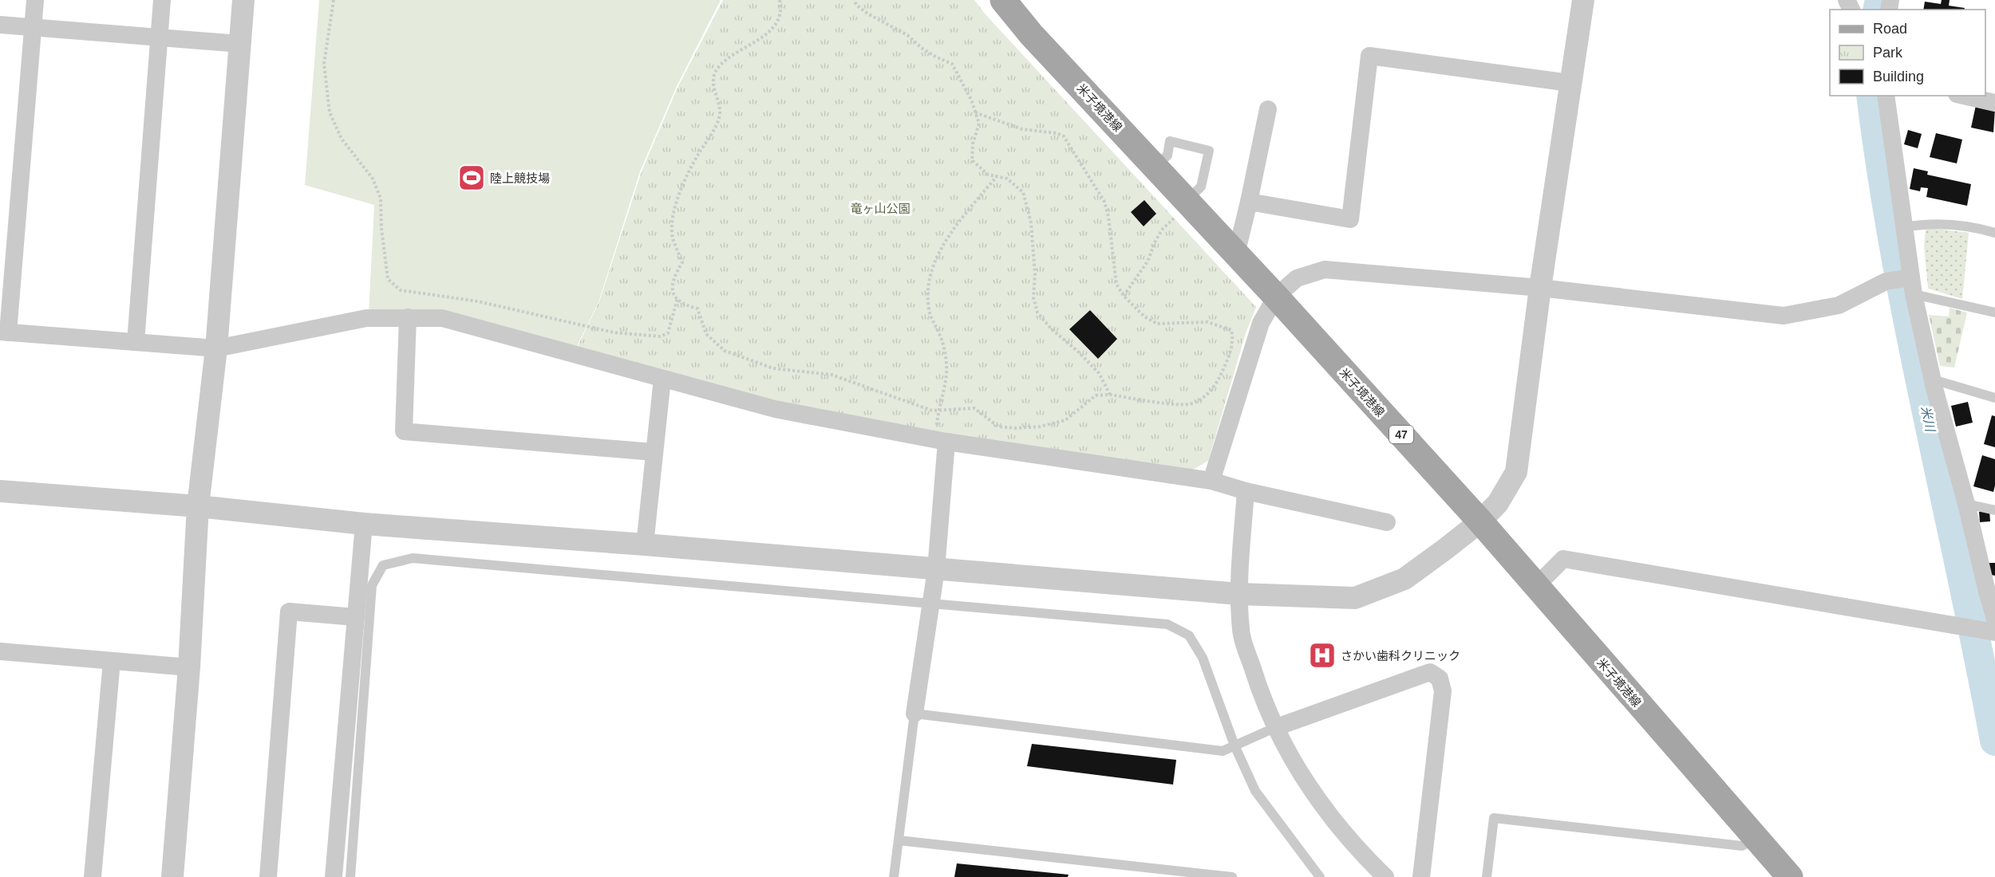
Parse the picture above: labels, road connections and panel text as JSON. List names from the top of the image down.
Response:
{
  "streets": {
    "main road": ["米子境港線", "47"]
  },
  "water": ["米川"],
  "parks": ["竜ヶ山公園"],
  "places": {
    "sports": ["陸上競技場"],
    "hospital": ["さかい歯科クリニック"]
  },
  "legend": ["Road", "Park", "Building"]
}
